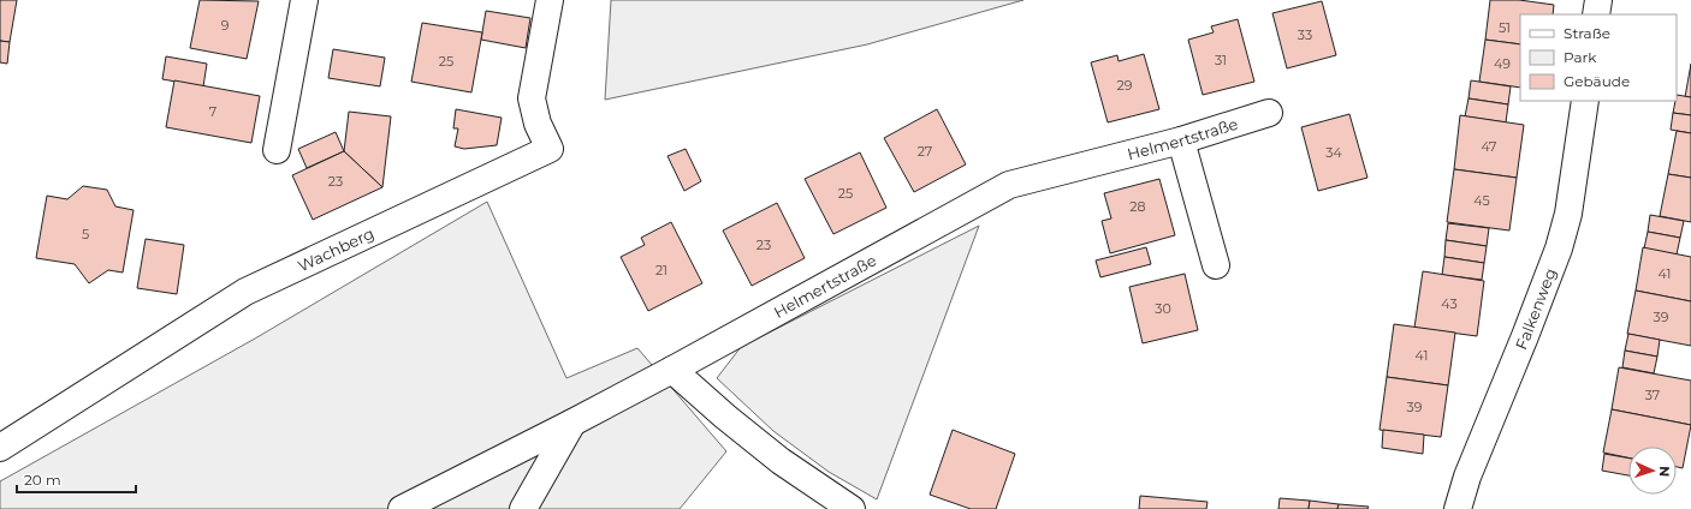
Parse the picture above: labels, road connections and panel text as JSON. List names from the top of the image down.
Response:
{
  "streets": {
    "street": ["Helmertstraße", "Wachberg", "Falkenweg"]
  },
  "house_numbers": [
    "9",
    "51",
    "33",
    "31",
    "25",
    "49",
    "29",
    "7",
    "47",
    "27",
    "34",
    "23",
    "25",
    "45",
    "28",
    "5",
    "23",
    "21",
    "41",
    "43",
    "30",
    "39",
    "41",
    "37",
    "39"
  ],
  "legend": ["Straße", "Park", "Gebäude"],
  "scale_bar": "20 m",
  "north": "right"
}
